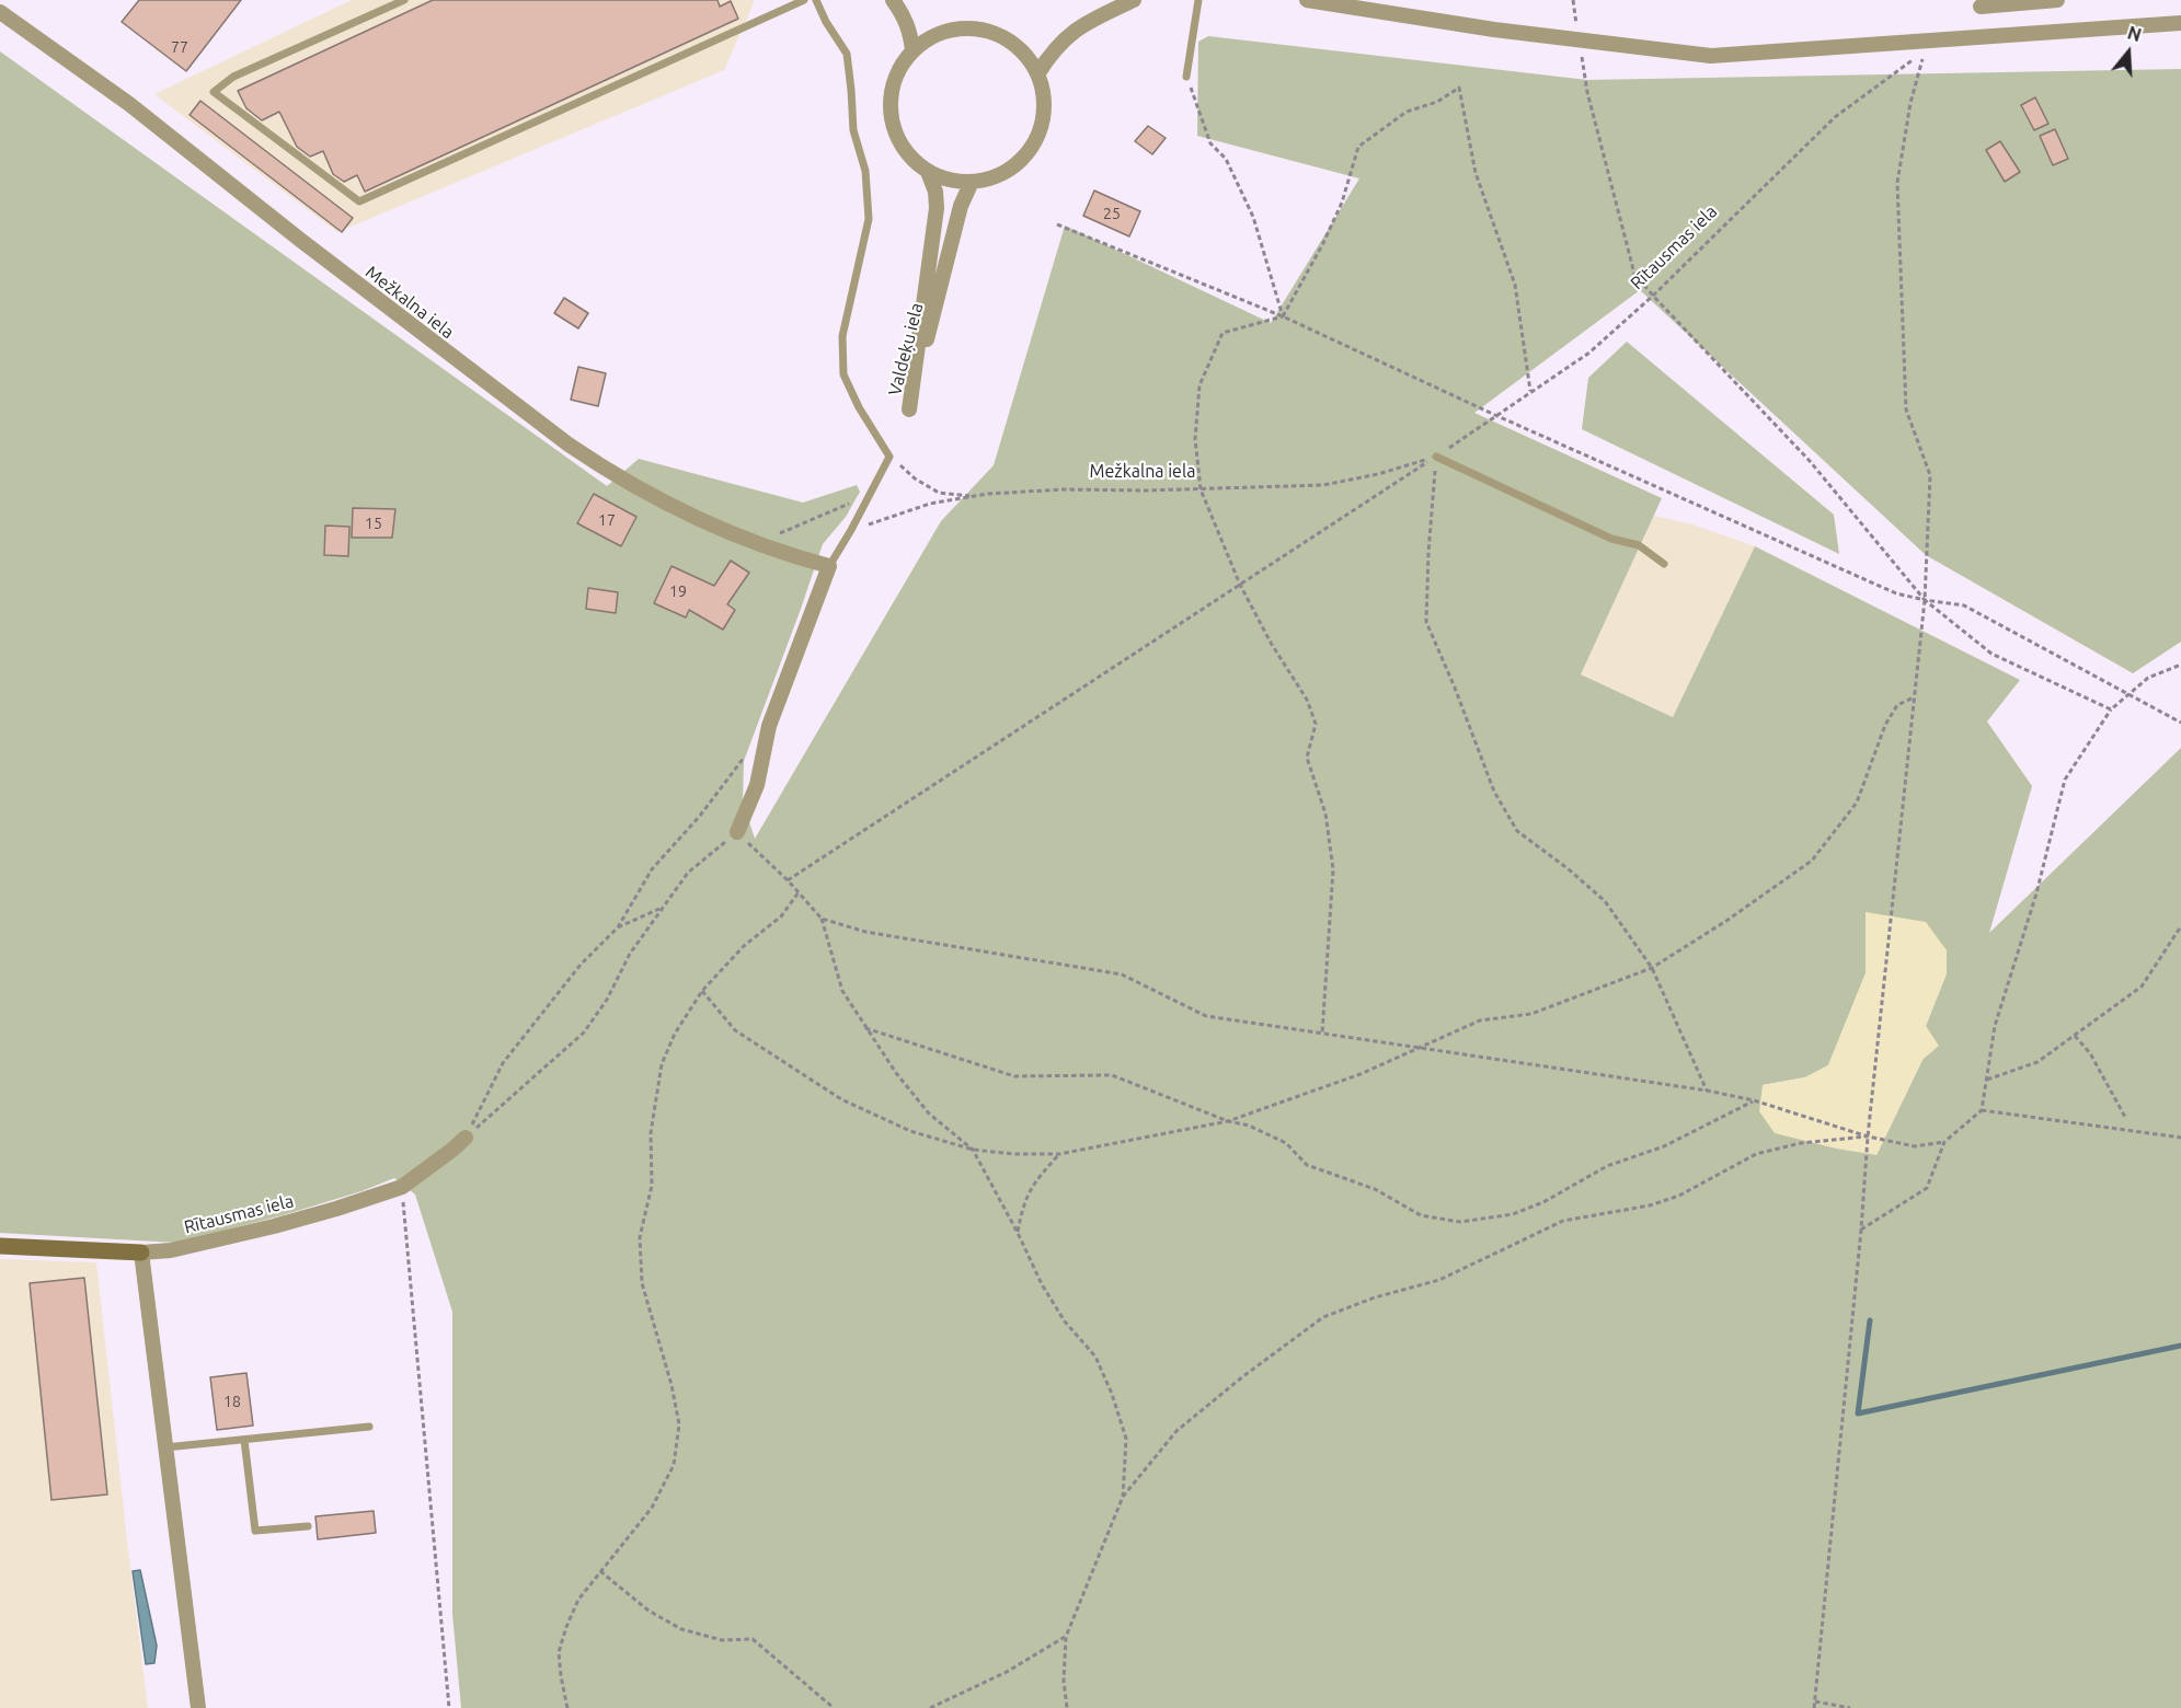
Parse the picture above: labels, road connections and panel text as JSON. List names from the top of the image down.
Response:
{
  "streets": {
    "street": ["Rītausmas iela", "Mežkalna iela", "Valdeķu iela"]
  },
  "crossings": [
    ["Rītausmas iela", "Mežkalna iela"]
  ],
  "house_numbers": [
    "77",
    "25",
    "17",
    "15",
    "19",
    "18"
  ],
  "north": "top"
}
